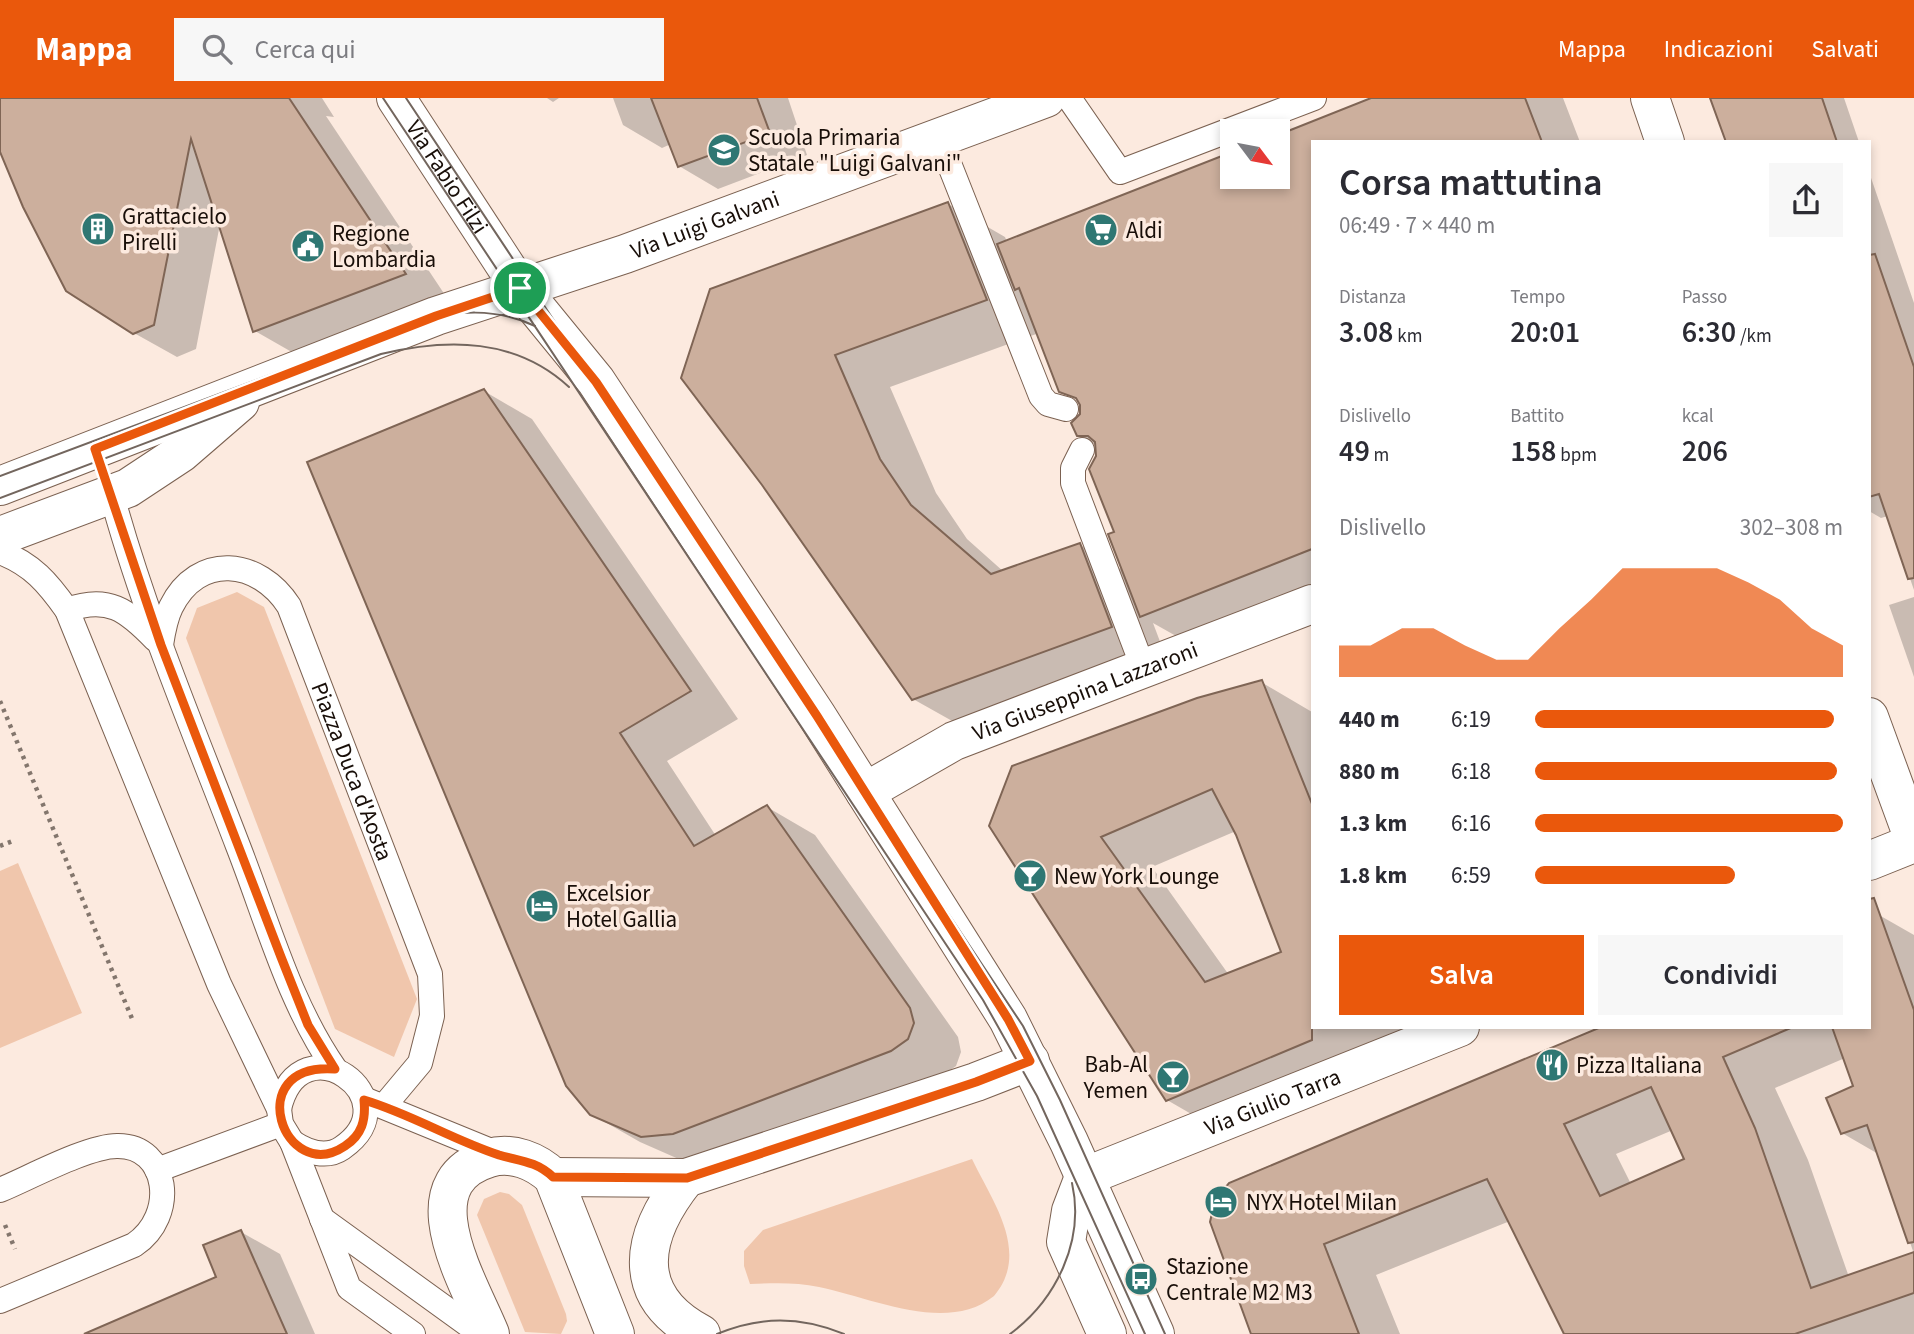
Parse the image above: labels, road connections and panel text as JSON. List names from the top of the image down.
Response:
{
  "streets": {
    "street": [
      "Via Fabio Filzi",
      "Via Luigi Galvani",
      "Via Giuseppina Lazzaroni",
      "Via Giulio Tarra"
    ],
    "lane": ["Piazza Duca d'Aosta"]
  },
  "crossings": [
    ["Via Fabio Filzi", "Via Luigi Galvani"],
    ["Via Fabio Filzi", "Via Giuseppina Lazzaroni"],
    ["Via Fabio Filzi", "Via Giulio Tarra"]
  ],
  "places": {
    "school or university": ["Scuola Primaria Statale \"Luigi Galvani\""],
    "building": ["Grattacielo Pirelli"],
    "supermarket": ["Aldi"],
    "public building": ["Regione Lombardia"],
    "bar": ["New York Lounge", "Bab-Al Yemen"],
    "hotel": ["Excelsior Hotel Gallia", "NYX Hotel Milan"],
    "restaurant": ["Pizza Italiana"],
    "bus stop": ["Stazione Centrale M2 M3"]
  },
  "north": "bottom right",
  "page": {
    "header": "Mappa",
    "search": "Cerca qui",
    "nav": ["Mappa", "Indicazioni", "Salvati"],
    "heading": ["Corsa mattutina", "06:49 · 7 × 440 m"],
    "stats": [
      ["Distanza", "3.08 km"],
      ["Tempo", "20:01"],
      ["Passo", "6:30 /km"],
      ["Dislivello", "49 m"],
      ["Battito", "158 bpm"],
      ["kcal", "206"]
    ],
    "chart": ["Dislivello", "302–308 m"],
    "list": [
      {
        "name": "440 m",
        "note": "6:19"
      },
      {
        "name": "880 m",
        "note": "6:18"
      },
      {
        "name": "1.3 km",
        "note": "6:16"
      },
      {
        "name": "1.8 km",
        "note": "6:59"
      }
    ],
    "buttons": ["Salva", "Condividi"]
  }
}
